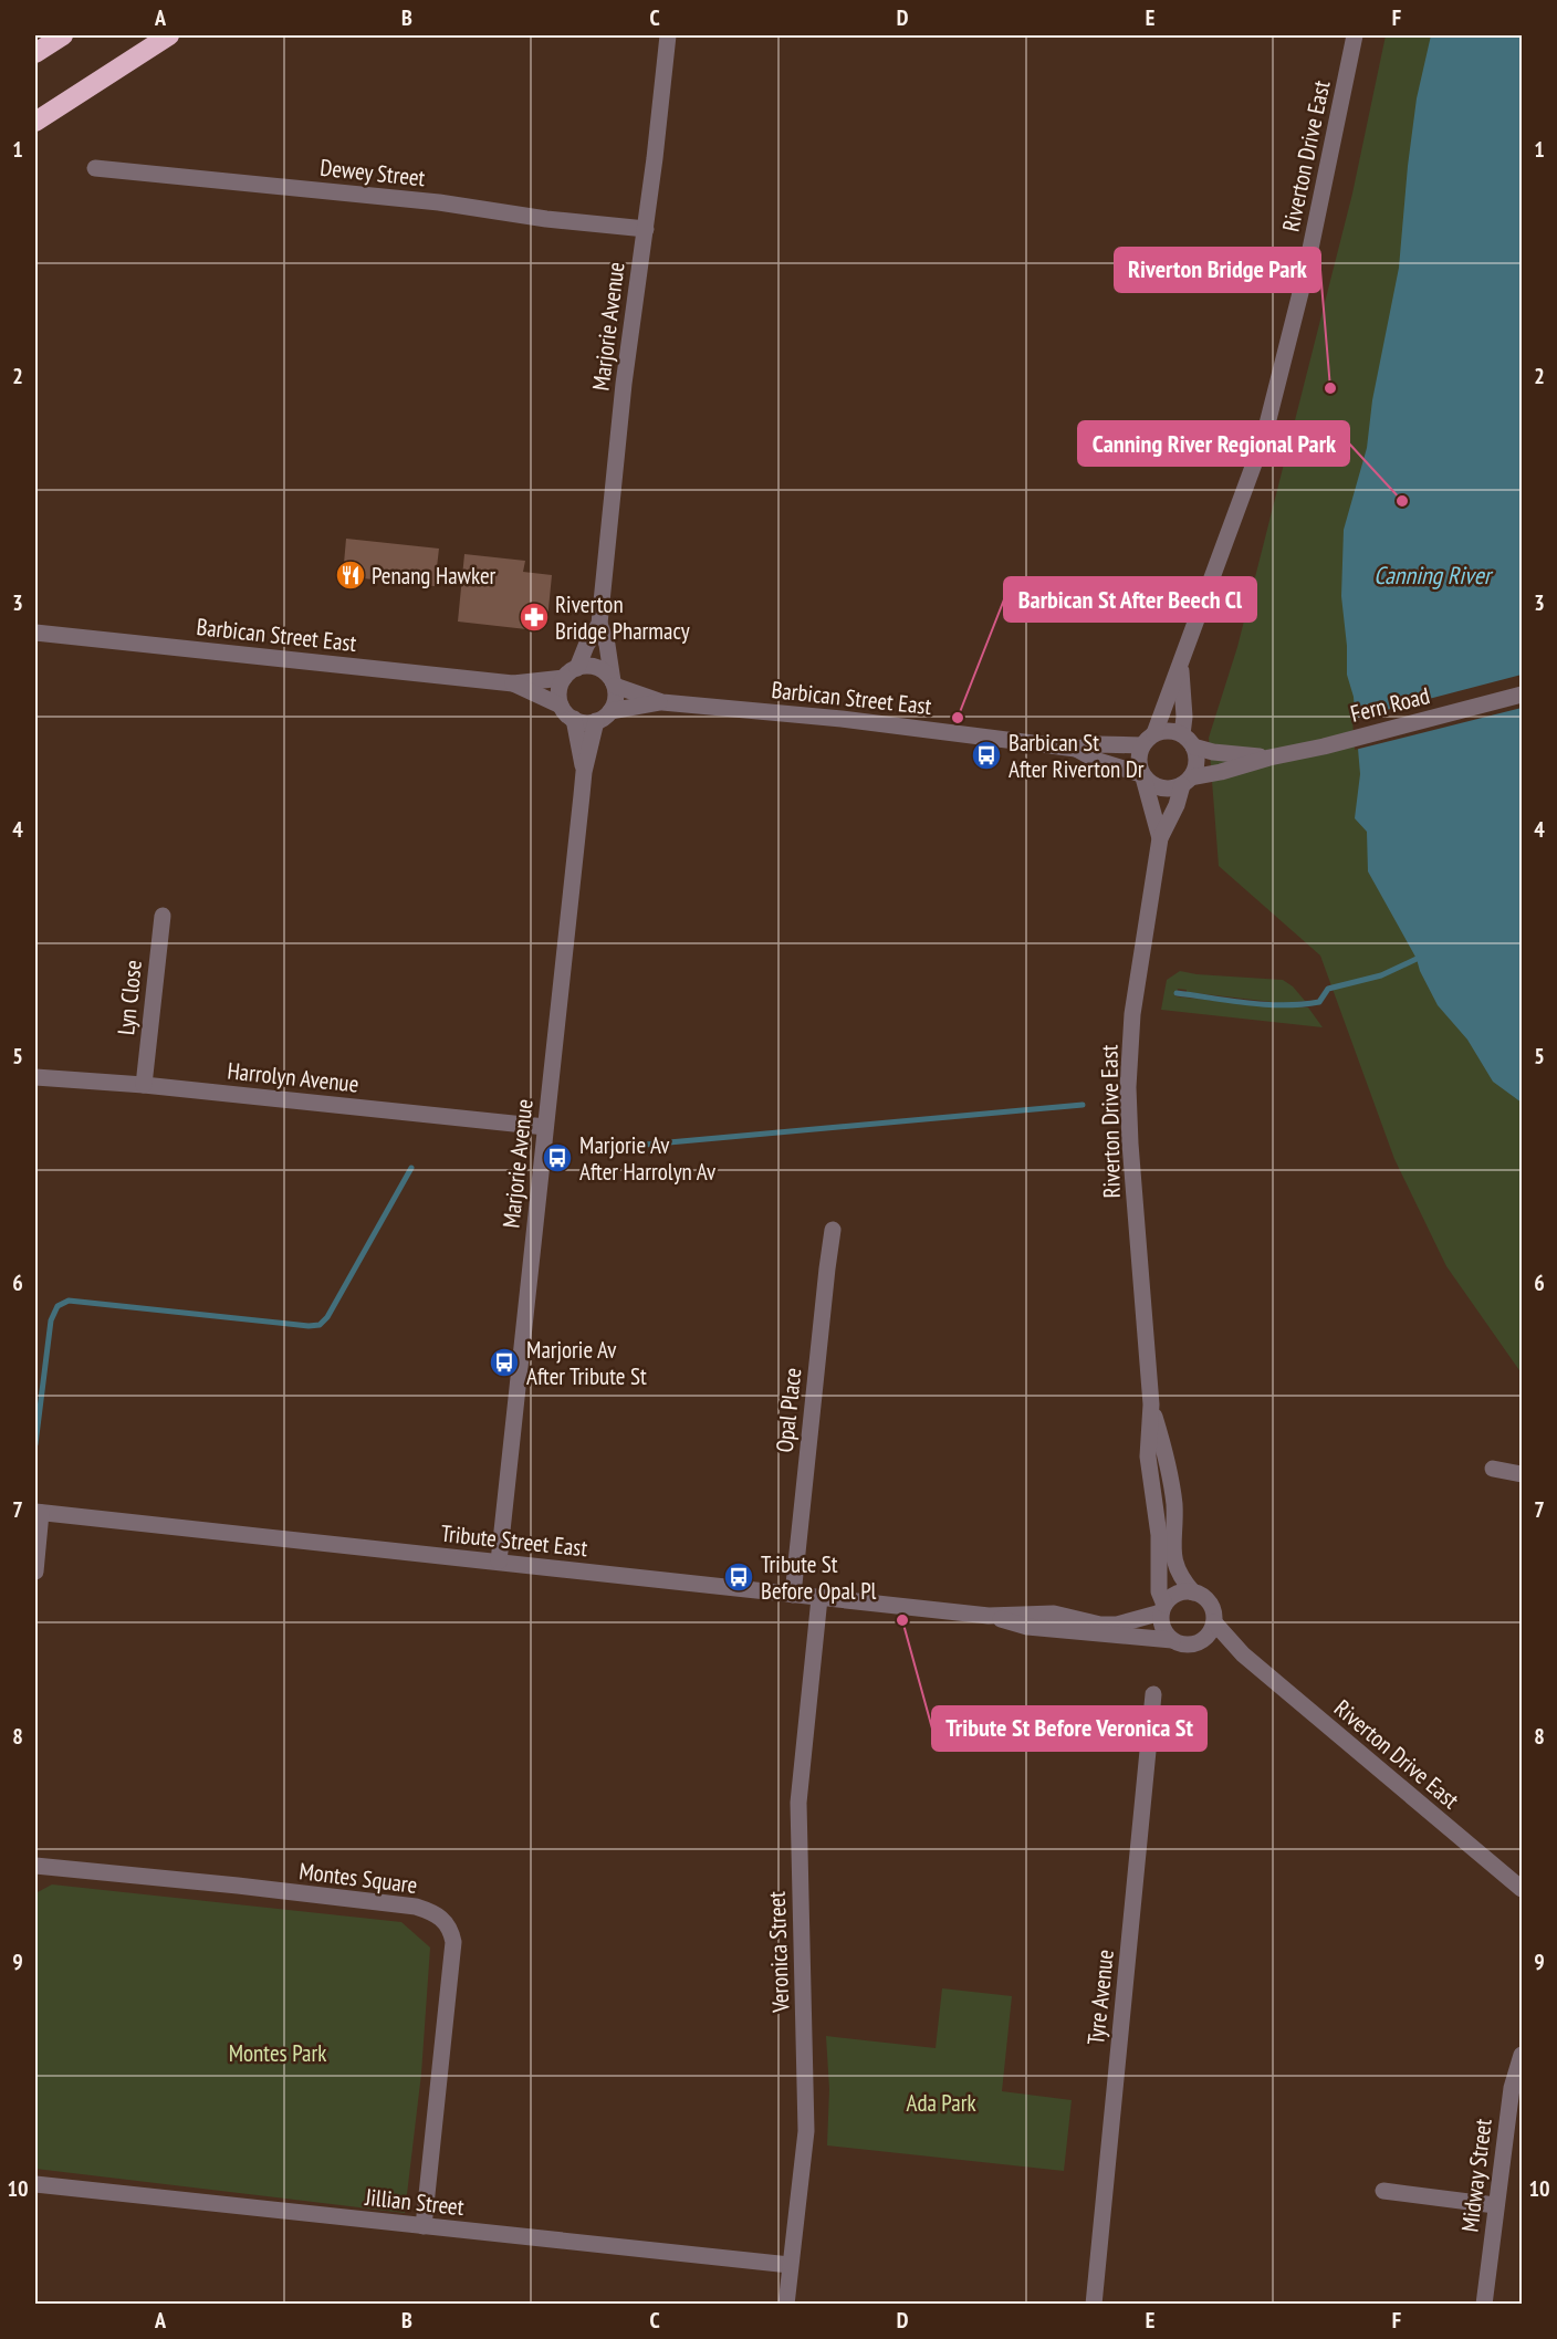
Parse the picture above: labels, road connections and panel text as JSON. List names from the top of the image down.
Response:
{
  "streets": {
    "street": [
      "Riverton Drive East",
      "Dewey Street",
      "Marjorie Avenue",
      "Barbican Street East",
      "Fern Road",
      "Lyn Close",
      "Harrolyn Avenue",
      "Opal Place",
      "Tribute Street East",
      "Montes Square",
      "Veronica Street",
      "Tyre Avenue",
      "Midway Street",
      "Jillian Street"
    ]
  },
  "crossings": [
    ["Riverton Drive East", "Barbican Street East"],
    ["Riverton Drive East", "Fern Road"],
    ["Riverton Drive East", "Tribute Street East"],
    ["Dewey Street", "Marjorie Avenue"],
    ["Marjorie Avenue", "Barbican Street East"],
    ["Marjorie Avenue", "Harrolyn Avenue"],
    ["Marjorie Avenue", "Tribute Street East"],
    ["Barbican Street East", "Fern Road"],
    ["Lyn Close", "Harrolyn Avenue"],
    ["Opal Place", "Tribute Street East"],
    ["Tribute Street East", "Veronica Street"],
    ["Montes Square", "Jillian Street"],
    ["Veronica Street", "Jillian Street"]
  ],
  "water": ["Canning River"],
  "parks": ["Montes Park", "Ada Park"],
  "places": {
    "other": [
      "Riverton Bridge Park",
      "Canning River Regional Park",
      "Barbican St After Beech Cl",
      "Tribute St Before Veronica St"
    ],
    "restaurant": ["Penang Hawker"],
    "pharmacy": ["Riverton Bridge Pharmacy"],
    "bus stop": [
      "Barbican St After Riverton Dr",
      "Marjorie Av After Harrolyn Av",
      "Marjorie Av After Tribute St",
      "Tribute St Before Opal Pl"
    ]
  },
  "grid": {
    "columns": [
      "A",
      "B",
      "C",
      "D",
      "E",
      "F"
    ],
    "rows": [
      "1",
      "2",
      "3",
      "4",
      "5",
      "6",
      "7",
      "8",
      "9",
      "10"
    ]
  }
}
